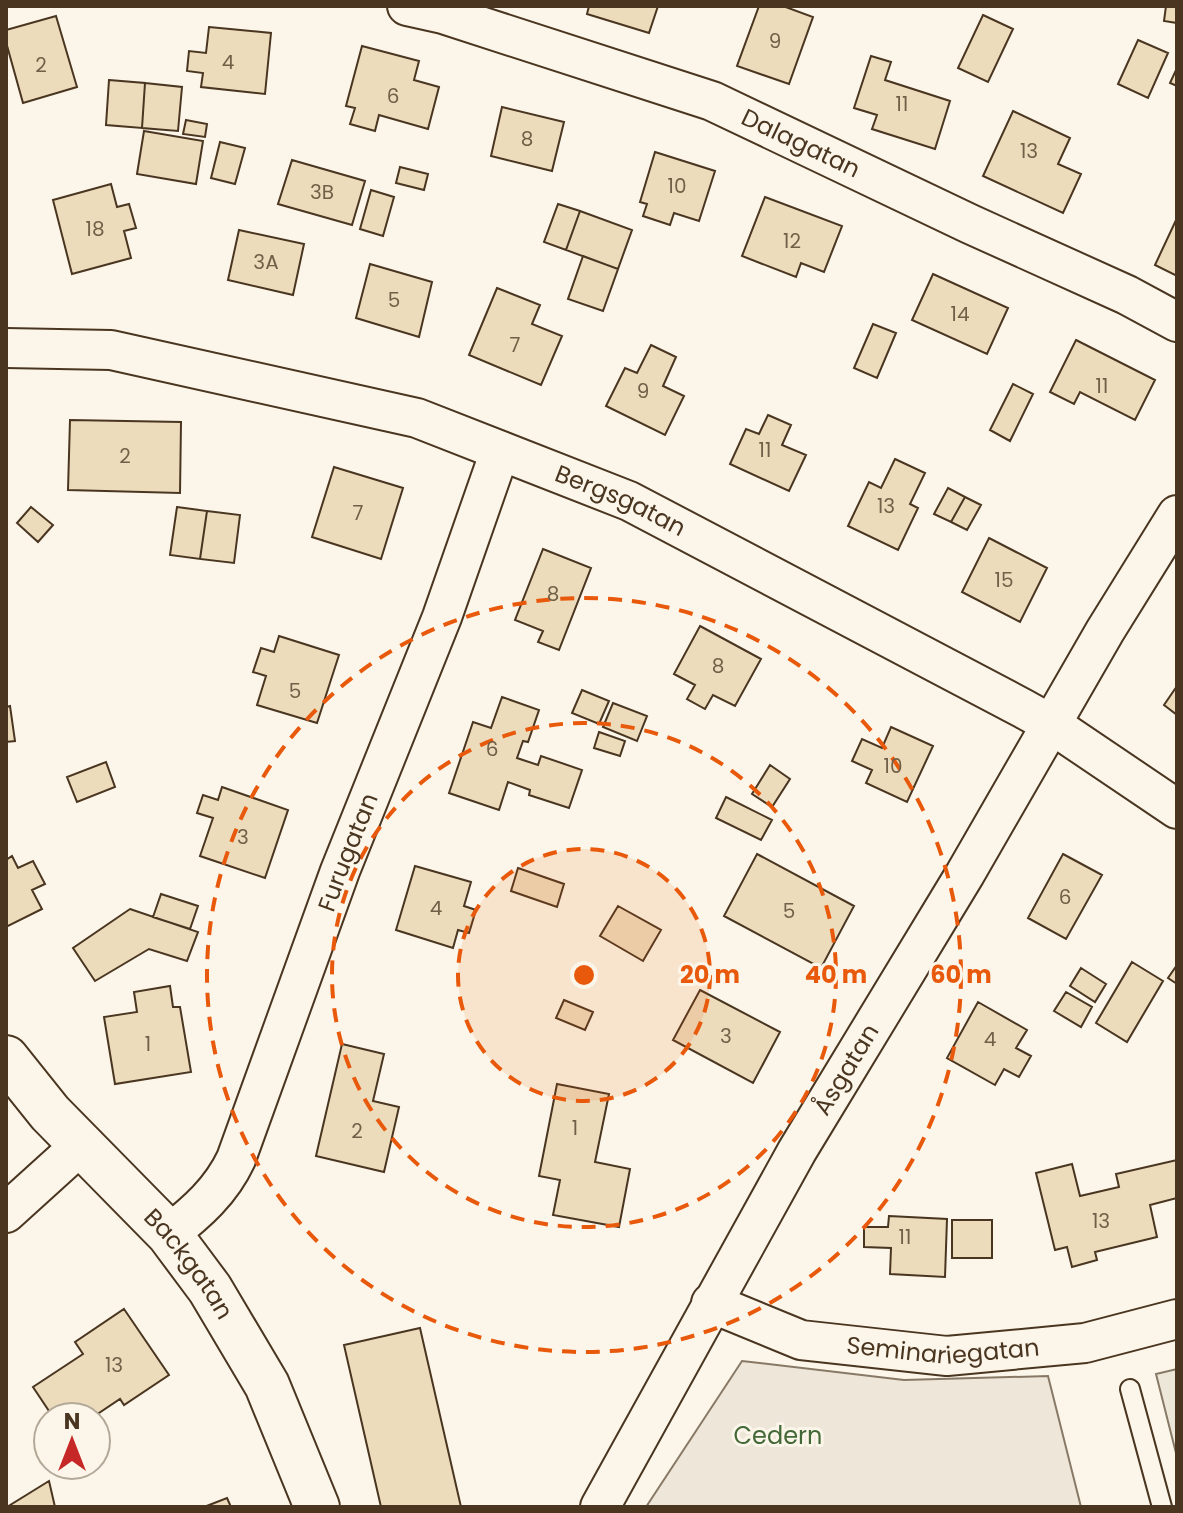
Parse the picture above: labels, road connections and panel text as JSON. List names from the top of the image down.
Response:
{
  "streets": {
    "street": [
      "Dalagatan",
      "Bergsgatan",
      "Furugatan",
      "Åsgatan",
      "Backgatan",
      "Seminariegatan"
    ]
  },
  "crossings": [
    ["Bergsgatan", "Furugatan"],
    ["Bergsgatan", "Åsgatan"],
    ["Furugatan", "Backgatan"],
    ["Åsgatan", "Seminariegatan"]
  ],
  "parks": ["Cedern"],
  "house_numbers": [
    "9",
    "4",
    "2",
    "6",
    "11",
    "8",
    "13",
    "10",
    "3B",
    "18",
    "12",
    "3A",
    "5",
    "14",
    "7",
    "11",
    "9",
    "11",
    "2",
    "13",
    "7",
    "15",
    "8",
    "8",
    "5",
    "6",
    "10",
    "3",
    "6",
    "4",
    "5",
    "3",
    "4",
    "1",
    "1",
    "2",
    "13",
    "11",
    "13"
  ],
  "north": "top",
  "rings": ["20 m", "40 m", "60 m"]
}
